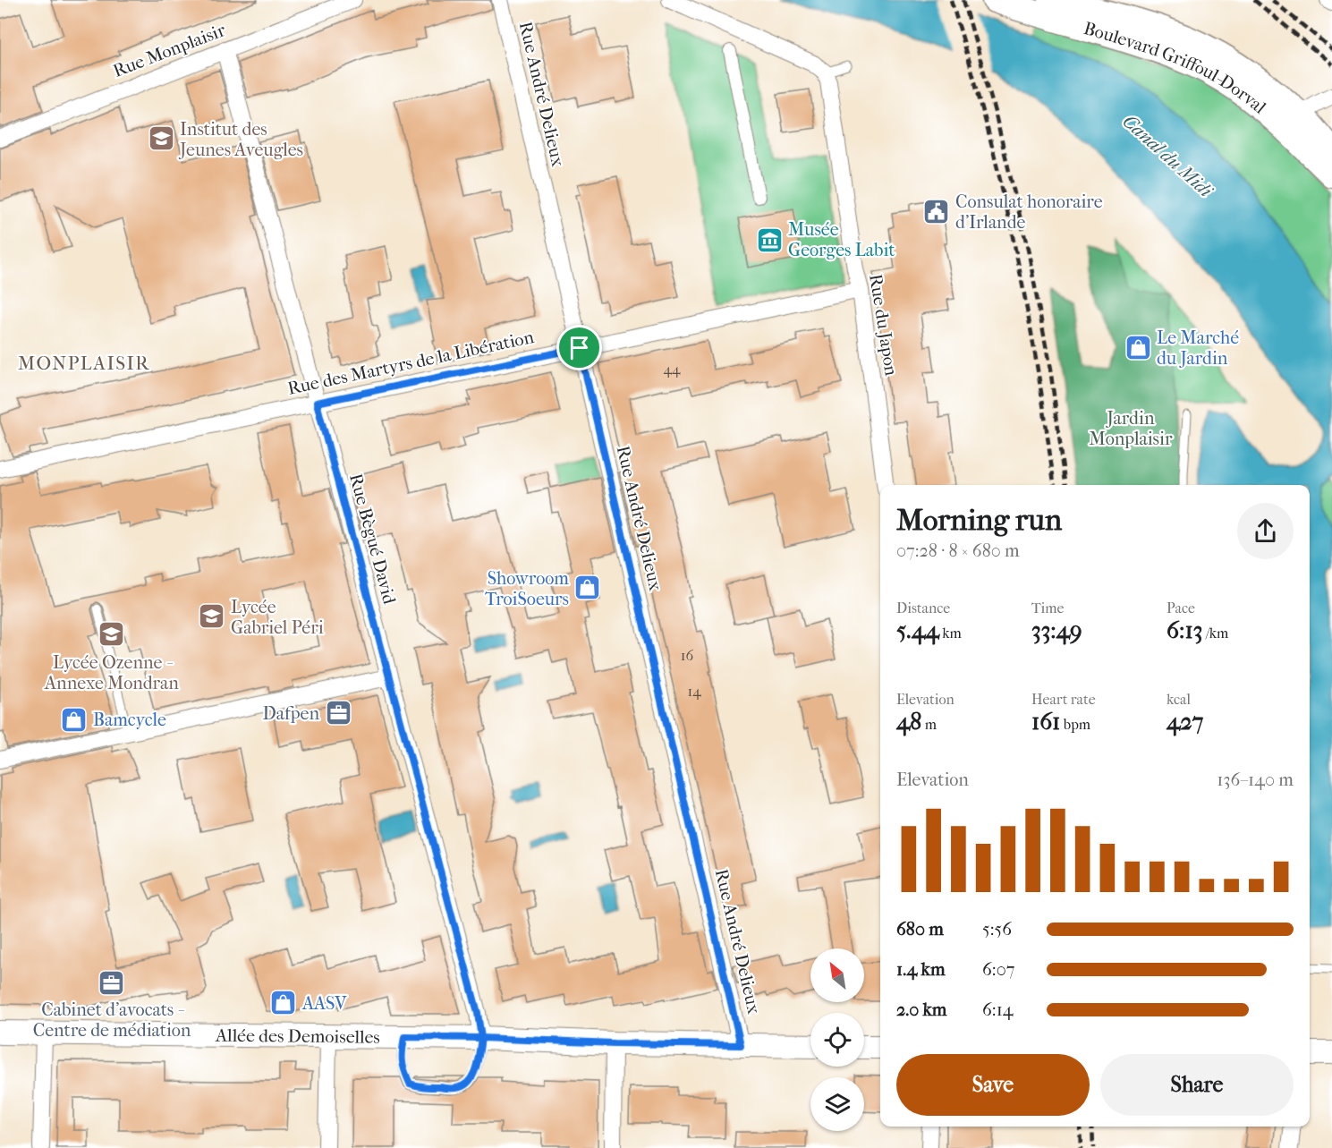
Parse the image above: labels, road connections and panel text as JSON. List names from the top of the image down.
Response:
{
  "streets": {
    "main road": ["Boulevard Griffoul-Dorval", "Allée des Demoiselles"],
    "street": [
      "Rue Monplaisir",
      "Rue André Delieux",
      "Rue du Japon",
      "Rue des Martyrs de la Libération",
      "Rue Bègué David"
    ]
  },
  "crossings": [
    ["Rue Monplaisir", "Rue Bègué David"],
    ["Rue André Delieux", "Rue des Martyrs de la Libération"],
    ["Rue André Delieux", "Allée des Demoiselles"],
    ["Rue du Japon", "Rue des Martyrs de la Libération"],
    ["Rue des Martyrs de la Libération", "Rue Bègué David"],
    ["Rue Bègué David", "Allée des Demoiselles"]
  ],
  "districts": ["MONPLAISIR"],
  "water": ["Canal du Midi"],
  "parks": ["Jardin Monplaisir"],
  "places": {
    "school or university": ["Institut des Jeunes Aveugles", "Lycée Gabriel Péri", "Lycée Ozenne - Annexe Mondran"],
    "public building": ["Consulat honoraire d'Irlande"],
    "museum": ["Musée Georges Labit"],
    "shop": [
      "Le Marché du Jardin",
      "Showroom TroiSoeurs",
      "Bamcycle",
      "AASV"
    ],
    "office": ["Dafpen", "Cabinet d’avocats - Centre de médiation"]
  },
  "house_numbers": ["44", "16", "14"],
  "north": "top left",
  "page": {
    "heading": ["Morning run", "07:28 · 8 × 680 m"],
    "stats": [
      ["Distance", "5.44 km"],
      ["Time", "33:49"],
      ["Pace", "6:13 /km"],
      ["Elevation", "48 m"],
      ["Heart rate", "161 bpm"],
      ["kcal", "427"]
    ],
    "chart": ["Elevation", "136–140 m"],
    "list": [
      {
        "name": "680 m",
        "note": "5:56"
      },
      {
        "name": "1.4 km",
        "note": "6:07"
      },
      {
        "name": "2.0 km",
        "note": "6:14"
      }
    ],
    "buttons": ["Save", "Share"]
  }
}
